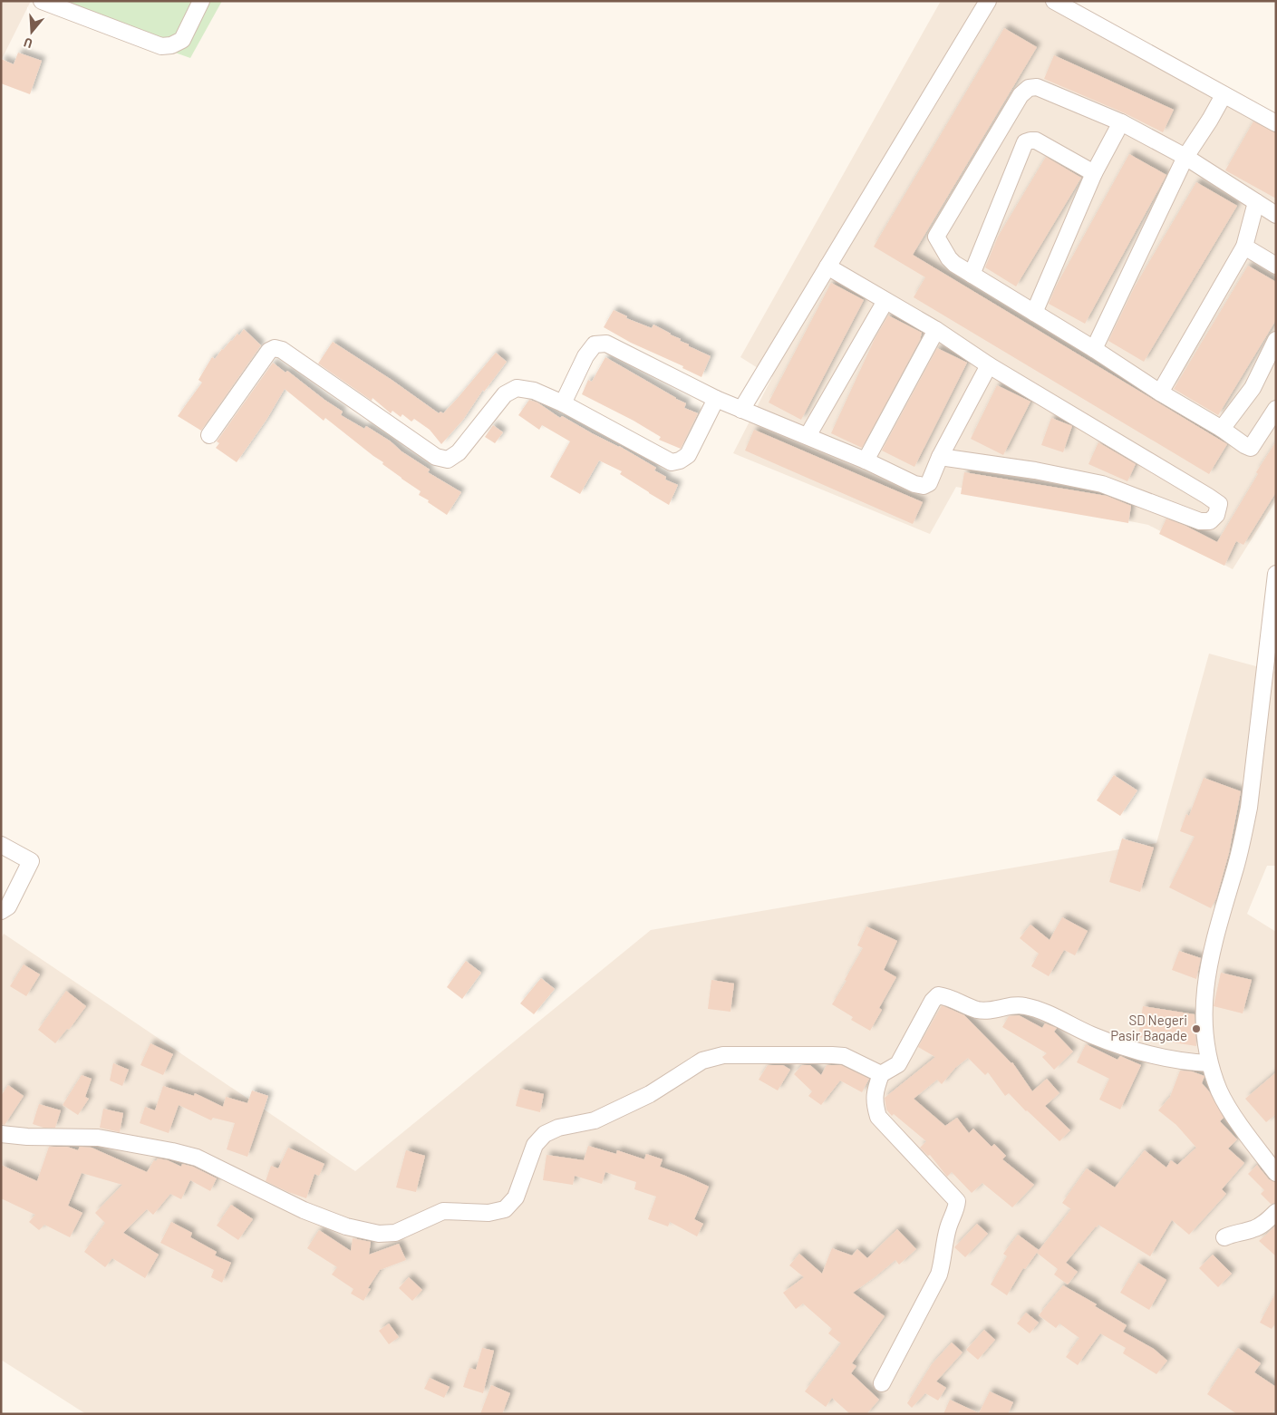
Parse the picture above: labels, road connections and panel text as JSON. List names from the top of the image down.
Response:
{
  "places": ["SD Negeri Pasir Bagade"],
  "north": "bottom"
}
